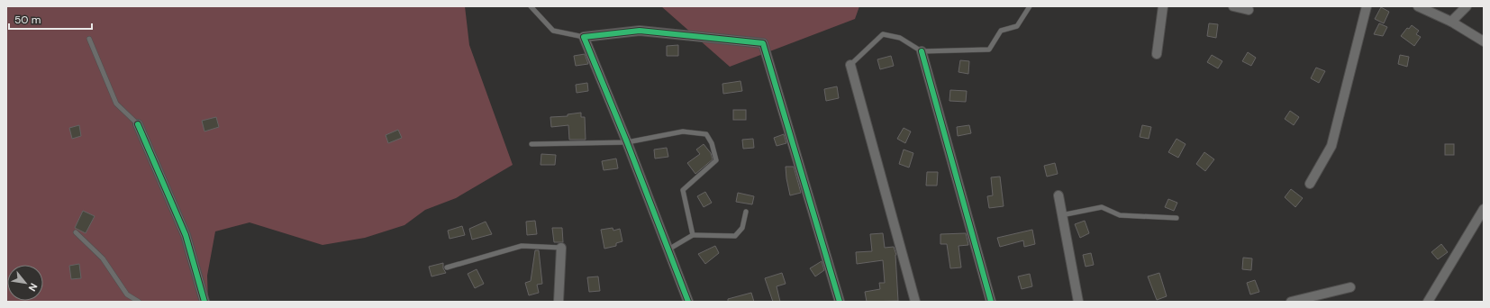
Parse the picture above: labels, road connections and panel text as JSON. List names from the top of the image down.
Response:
{
  "scale_bar": "50 m",
  "north": "bottom right"
}
